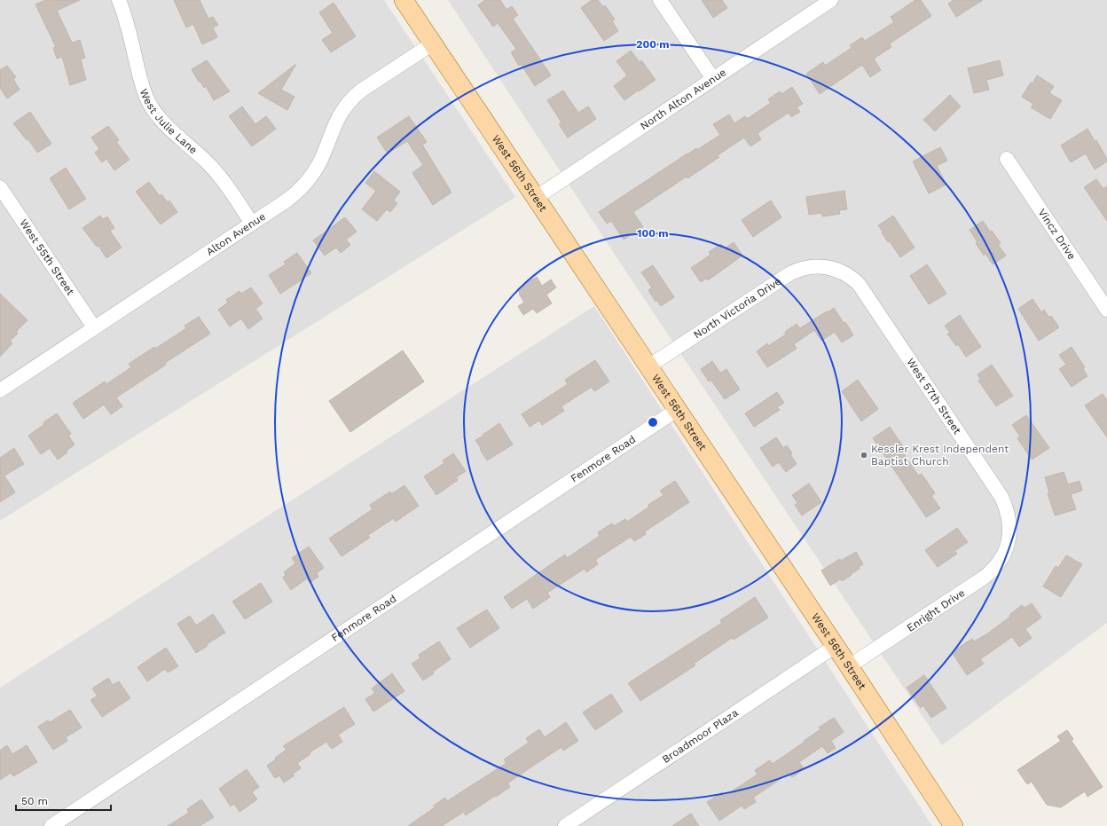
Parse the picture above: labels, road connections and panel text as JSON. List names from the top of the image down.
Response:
{
  "streets": {
    "main road": ["West 56th Street"],
    "street": [
      "North Alton Avenue",
      "West Julie Lane",
      "Alton Avenue",
      "Vincz Drive",
      "West 55th Street",
      "North Victoria Drive",
      "West 57th Street",
      "Fenmore Road",
      "Enright Drive",
      "Broadmoor Plaza"
    ]
  },
  "crossings": [
    ["North Alton Avenue", "West 56th Street"],
    ["West Julie Lane", "Alton Avenue"],
    ["West 56th Street", "Alton Avenue"],
    ["West 56th Street", "North Victoria Drive"],
    ["West 56th Street", "Fenmore Road"],
    ["West 56th Street", "Enright Drive"],
    ["West 56th Street", "Broadmoor Plaza"],
    ["Alton Avenue", "West 55th Street"],
    ["North Victoria Drive", "West 57th Street"],
    ["West 57th Street", "Enright Drive"]
  ],
  "places": ["Kessler Krest Independent Baptist Church"],
  "scale_bar": "50 m",
  "rings": ["200 m", "100 m"]
}
